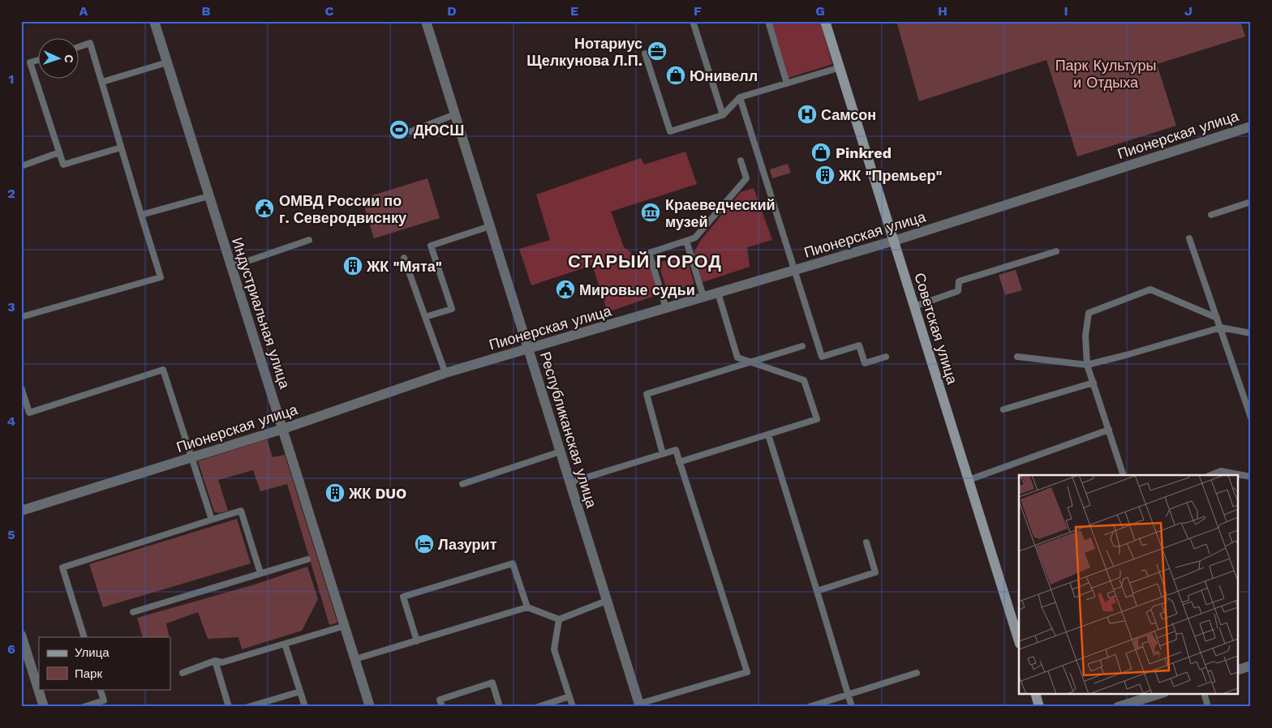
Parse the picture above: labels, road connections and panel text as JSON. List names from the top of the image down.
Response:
{
  "streets": {
    "street": [
      "Пионерская улица",
      "Индустриальная улица",
      "Советская улица",
      "Республиканская улица"
    ]
  },
  "crossings": [
    ["Пионерская улица", "Индустриальная улица"],
    ["Пионерская улица", "Советская улица"],
    ["Пионерская улица", "Республиканская улица"]
  ],
  "districts": ["СТАРЫЙ ГОРОД"],
  "parks": ["Парк Культуры и Отдыха"],
  "places": {
    "office": ["Нотариус Щелкунова Л.П."],
    "shop": ["Юнивелл", "Pinkred"],
    "hospital": ["Самсон"],
    "sports": ["ДЮСШ"],
    "building": ["ЖК \"Премьер\"", "ЖК \"Мята\"", "ЖК DUO"],
    "public building": ["ОМВД России по г. Северодвиснку", "Мировые судьи"],
    "museum": ["Краеведческий музей"],
    "hotel": ["Лазурит"]
  },
  "legend": ["Улица", "Парк"],
  "north": "right",
  "grid": {
    "columns": [
      "A",
      "B",
      "C",
      "D",
      "E",
      "F",
      "G",
      "H",
      "I",
      "J"
    ],
    "rows": [
      "1",
      "2",
      "3",
      "4",
      "5",
      "6"
    ]
  }
}
